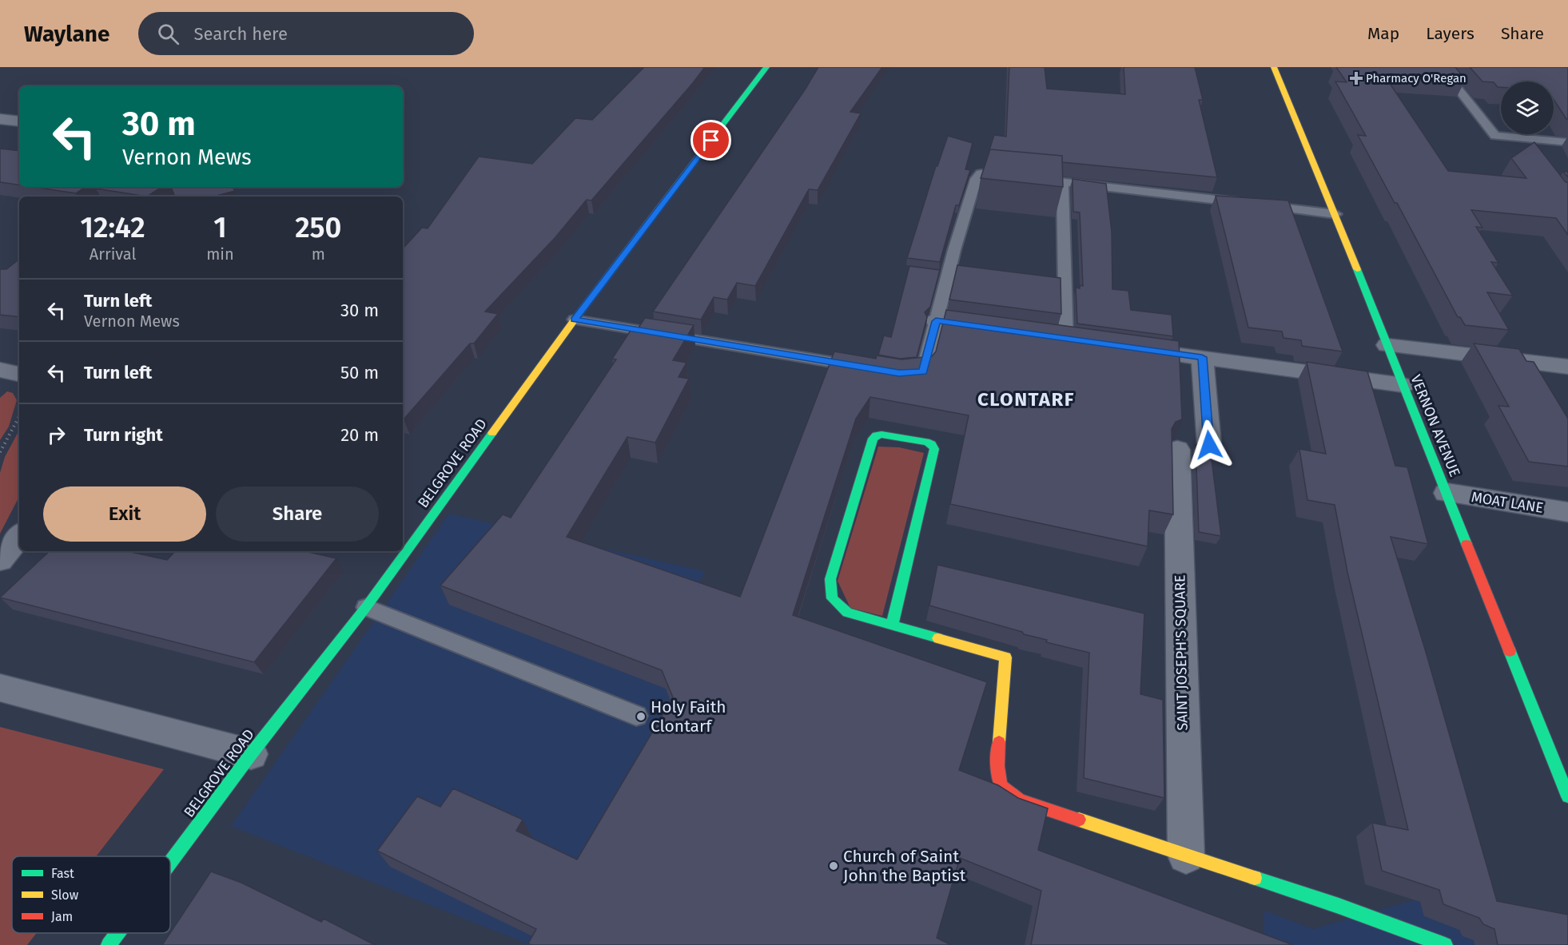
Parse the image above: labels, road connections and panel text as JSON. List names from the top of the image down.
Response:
{
  "streets": {
    "street": [
      "VERNON AVENUE",
      "BELGROVE ROAD",
      "MOAT LANE",
      "SAINT JOSEPH'S SQUARE"
    ]
  },
  "crossings": [
    ["VERNON AVENUE", "MOAT LANE"]
  ],
  "districts": ["CLONTARF"],
  "places": {
    "health": ["Pharmacy O'Regan"],
    "other": ["Holy Faith Clontarf", "Church of Saint John the Baptist"]
  },
  "legend": ["Fast", "Slow", "Jam"],
  "page": {
    "header": "Waylane",
    "search": "Search here",
    "nav": ["Map", "Layers", "Share"],
    "turn": ["30 m", "Vernon Mews"],
    "eta": [
      "12:42",
      "Arrival",
      "1",
      "min",
      "250",
      "m"
    ],
    "list": [
      {
        "name": "Turn left",
        "note": "Vernon Mews",
        "value": "30 m"
      },
      {
        "name": "Turn left",
        "value": "50 m"
      },
      {
        "name": "Turn right",
        "value": "20 m"
      }
    ],
    "buttons": ["Exit", "Share"]
  }
}
